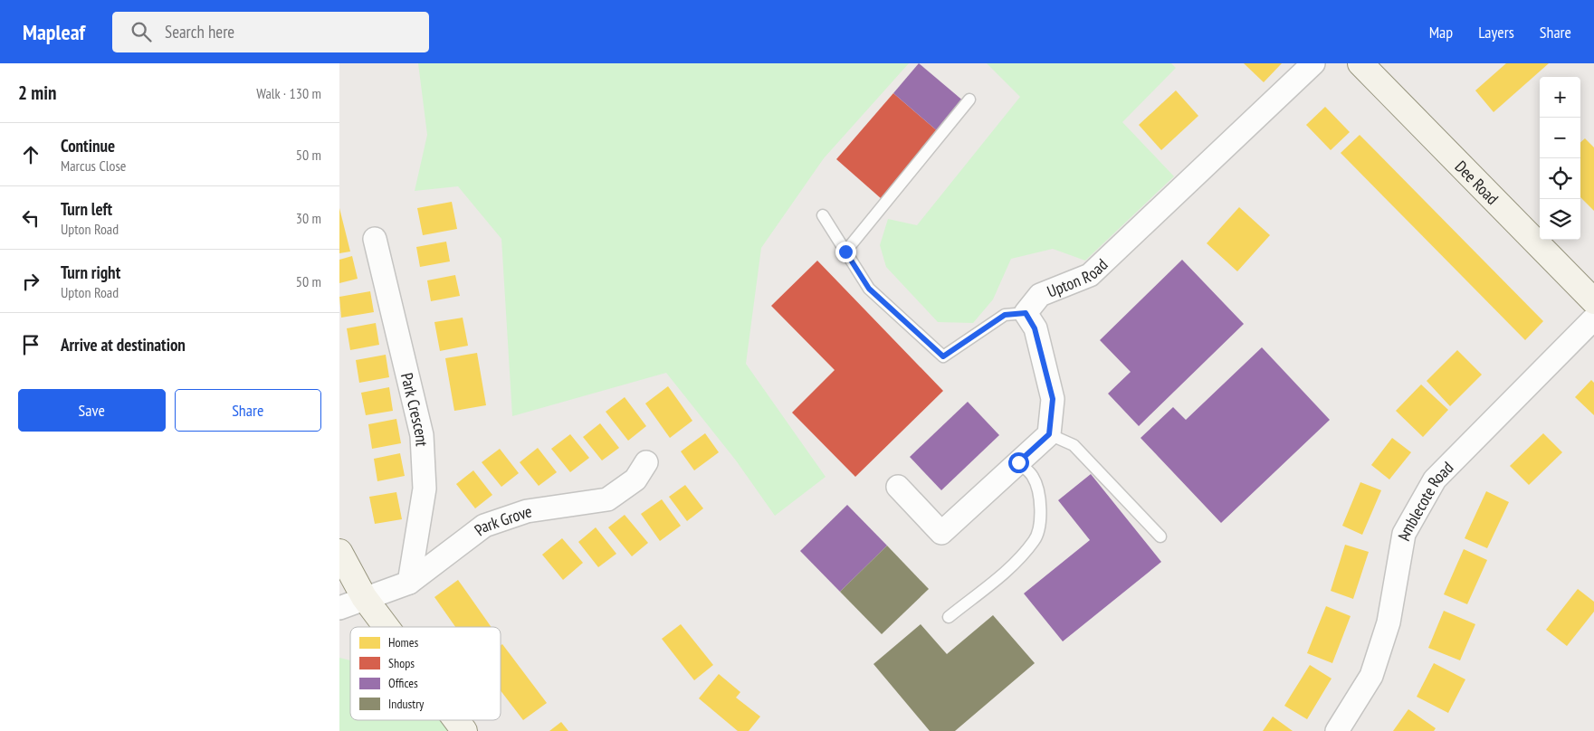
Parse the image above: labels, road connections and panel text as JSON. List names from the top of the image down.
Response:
{
  "streets": {
    "street": [
      "Dee Road",
      "Upton Road",
      "Park Crescent",
      "Amblecote Road",
      "Park Grove"
    ]
  },
  "crossings": [
    ["Park Crescent", "Park Grove"]
  ],
  "legend": [
    "Homes",
    "Shops",
    "Offices",
    "Industry"
  ],
  "page": {
    "header": "Mapleaf",
    "search": "Search here",
    "nav": ["Map", "Layers", "Share"],
    "heading": ["2 min", "Walk · 130 m"],
    "map_buttons": ["+", "−"],
    "list": [
      ["Continue", "Marcus Close", "50 m"],
      ["Turn left", "Upton Road", "30 m"],
      ["Turn right", "Upton Road", "50 m"],
      "Arrive at destination"
    ],
    "buttons": ["Save", "Share"]
  }
}
